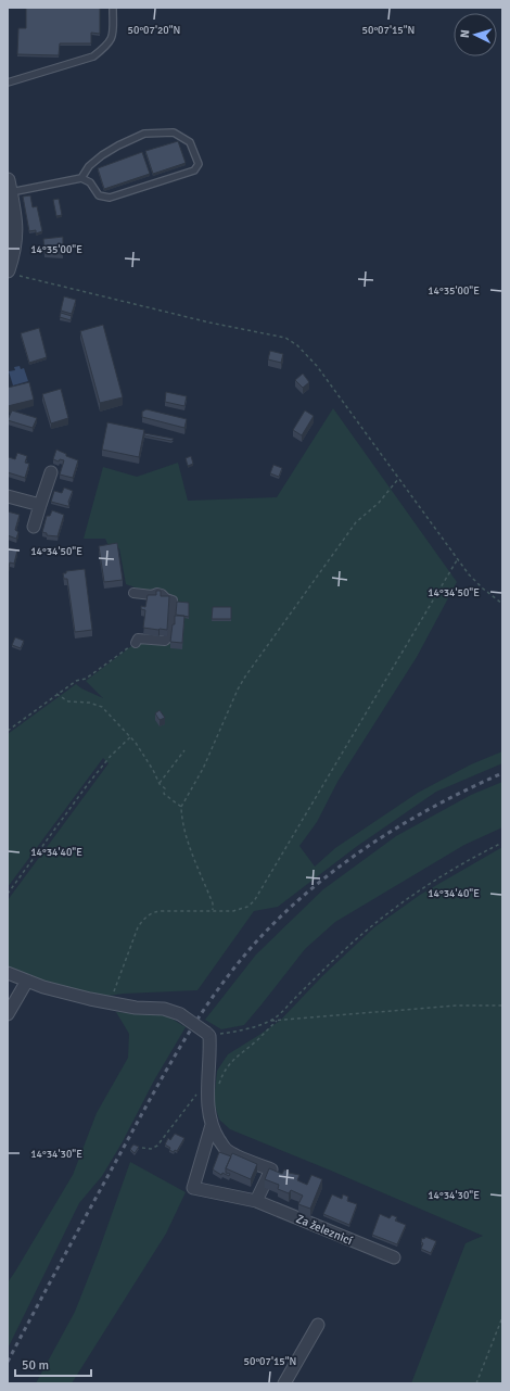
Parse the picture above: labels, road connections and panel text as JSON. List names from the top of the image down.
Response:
{
  "streets": {
    "street": ["Za železnicí"]
  },
  "scale_bar": "50 m",
  "north": "left",
  "coordinates": [
    "50°07'20\"N",
    "50°07'15\"N",
    "14°35'00\"E",
    "14°34'50\"E",
    "14°34'40\"E",
    "14°34'30\"E"
  ]
}
